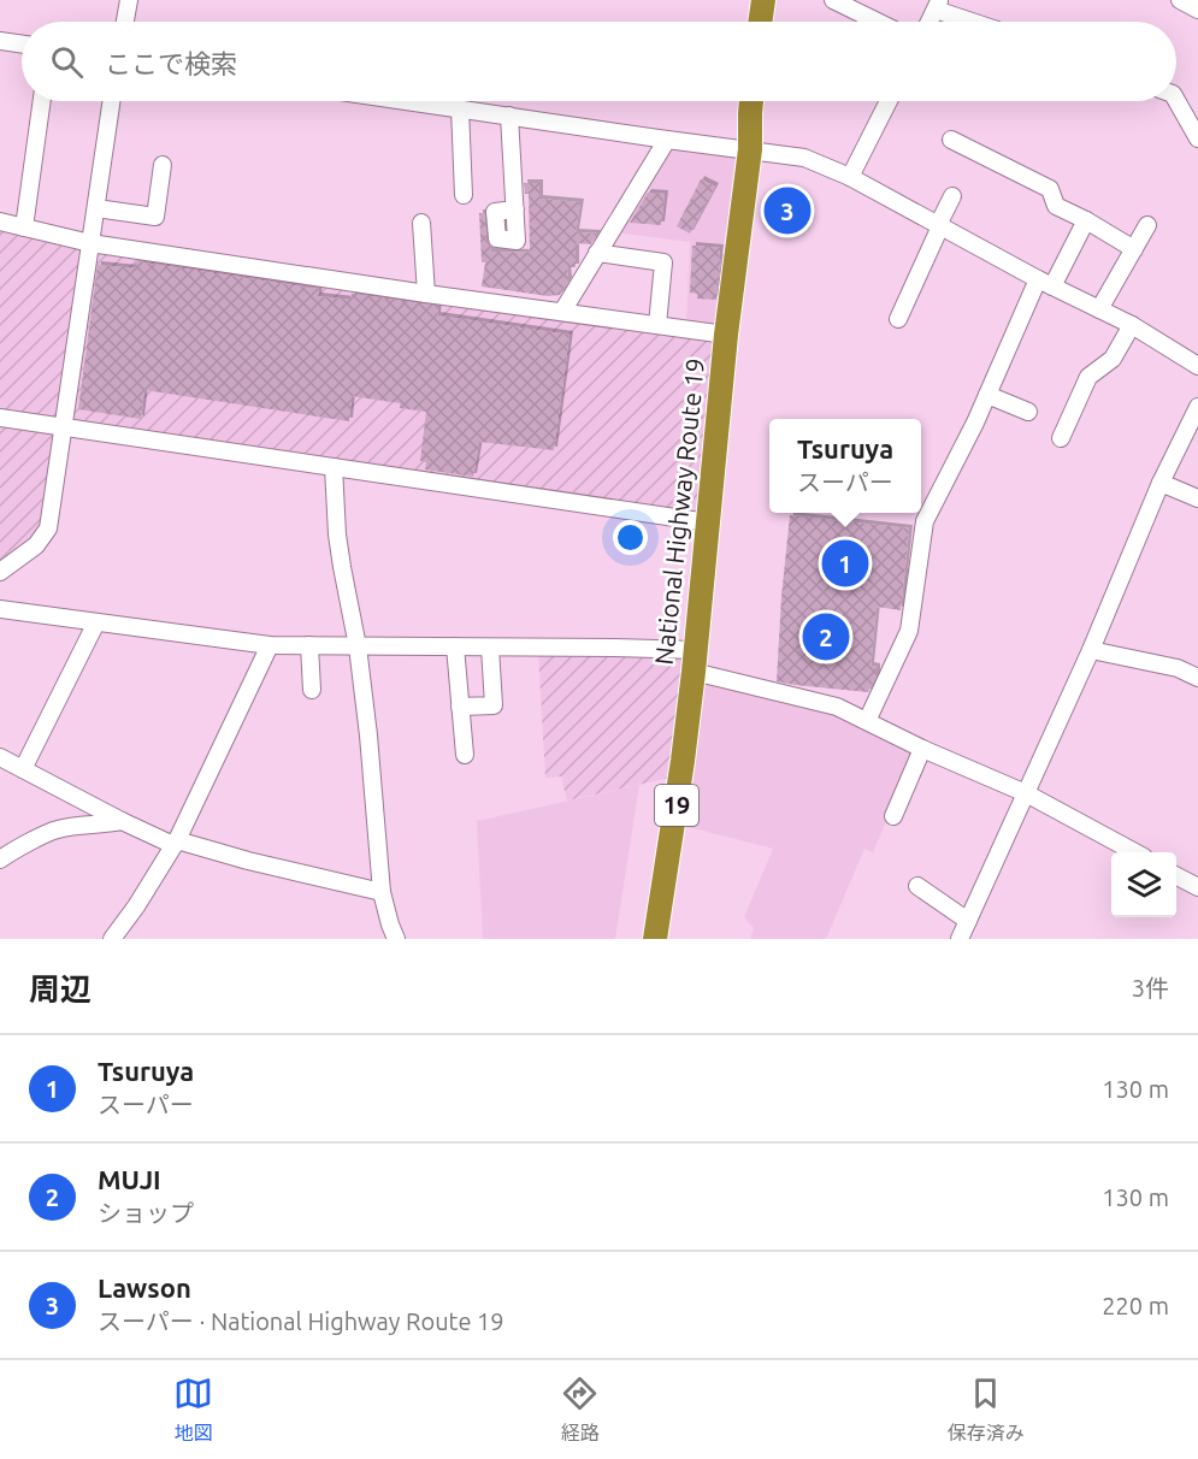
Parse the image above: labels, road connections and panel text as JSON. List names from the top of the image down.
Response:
{
  "streets": {
    "highway": ["National Highway Route 19", "19"]
  },
  "page": {
    "search": "ここで検索",
    "pins": ["3", "1", "2"],
    "popup": ["Tsuruya", "スーパー"],
    "heading": ["周辺", "3件"],
    "list": [
      {
        "mark": "1",
        "name": "Tsuruya",
        "note": "スーパー",
        "value": "130 m"
      },
      {
        "mark": "2",
        "name": "MUJI",
        "note": "ショップ",
        "value": "130 m"
      },
      {
        "mark": "3",
        "name": "Lawson",
        "note": "スーパー · National Highway Route 19",
        "value": "220 m"
      }
    ],
    "nav": ["地図", "経路", "保存済み"]
  }
}
